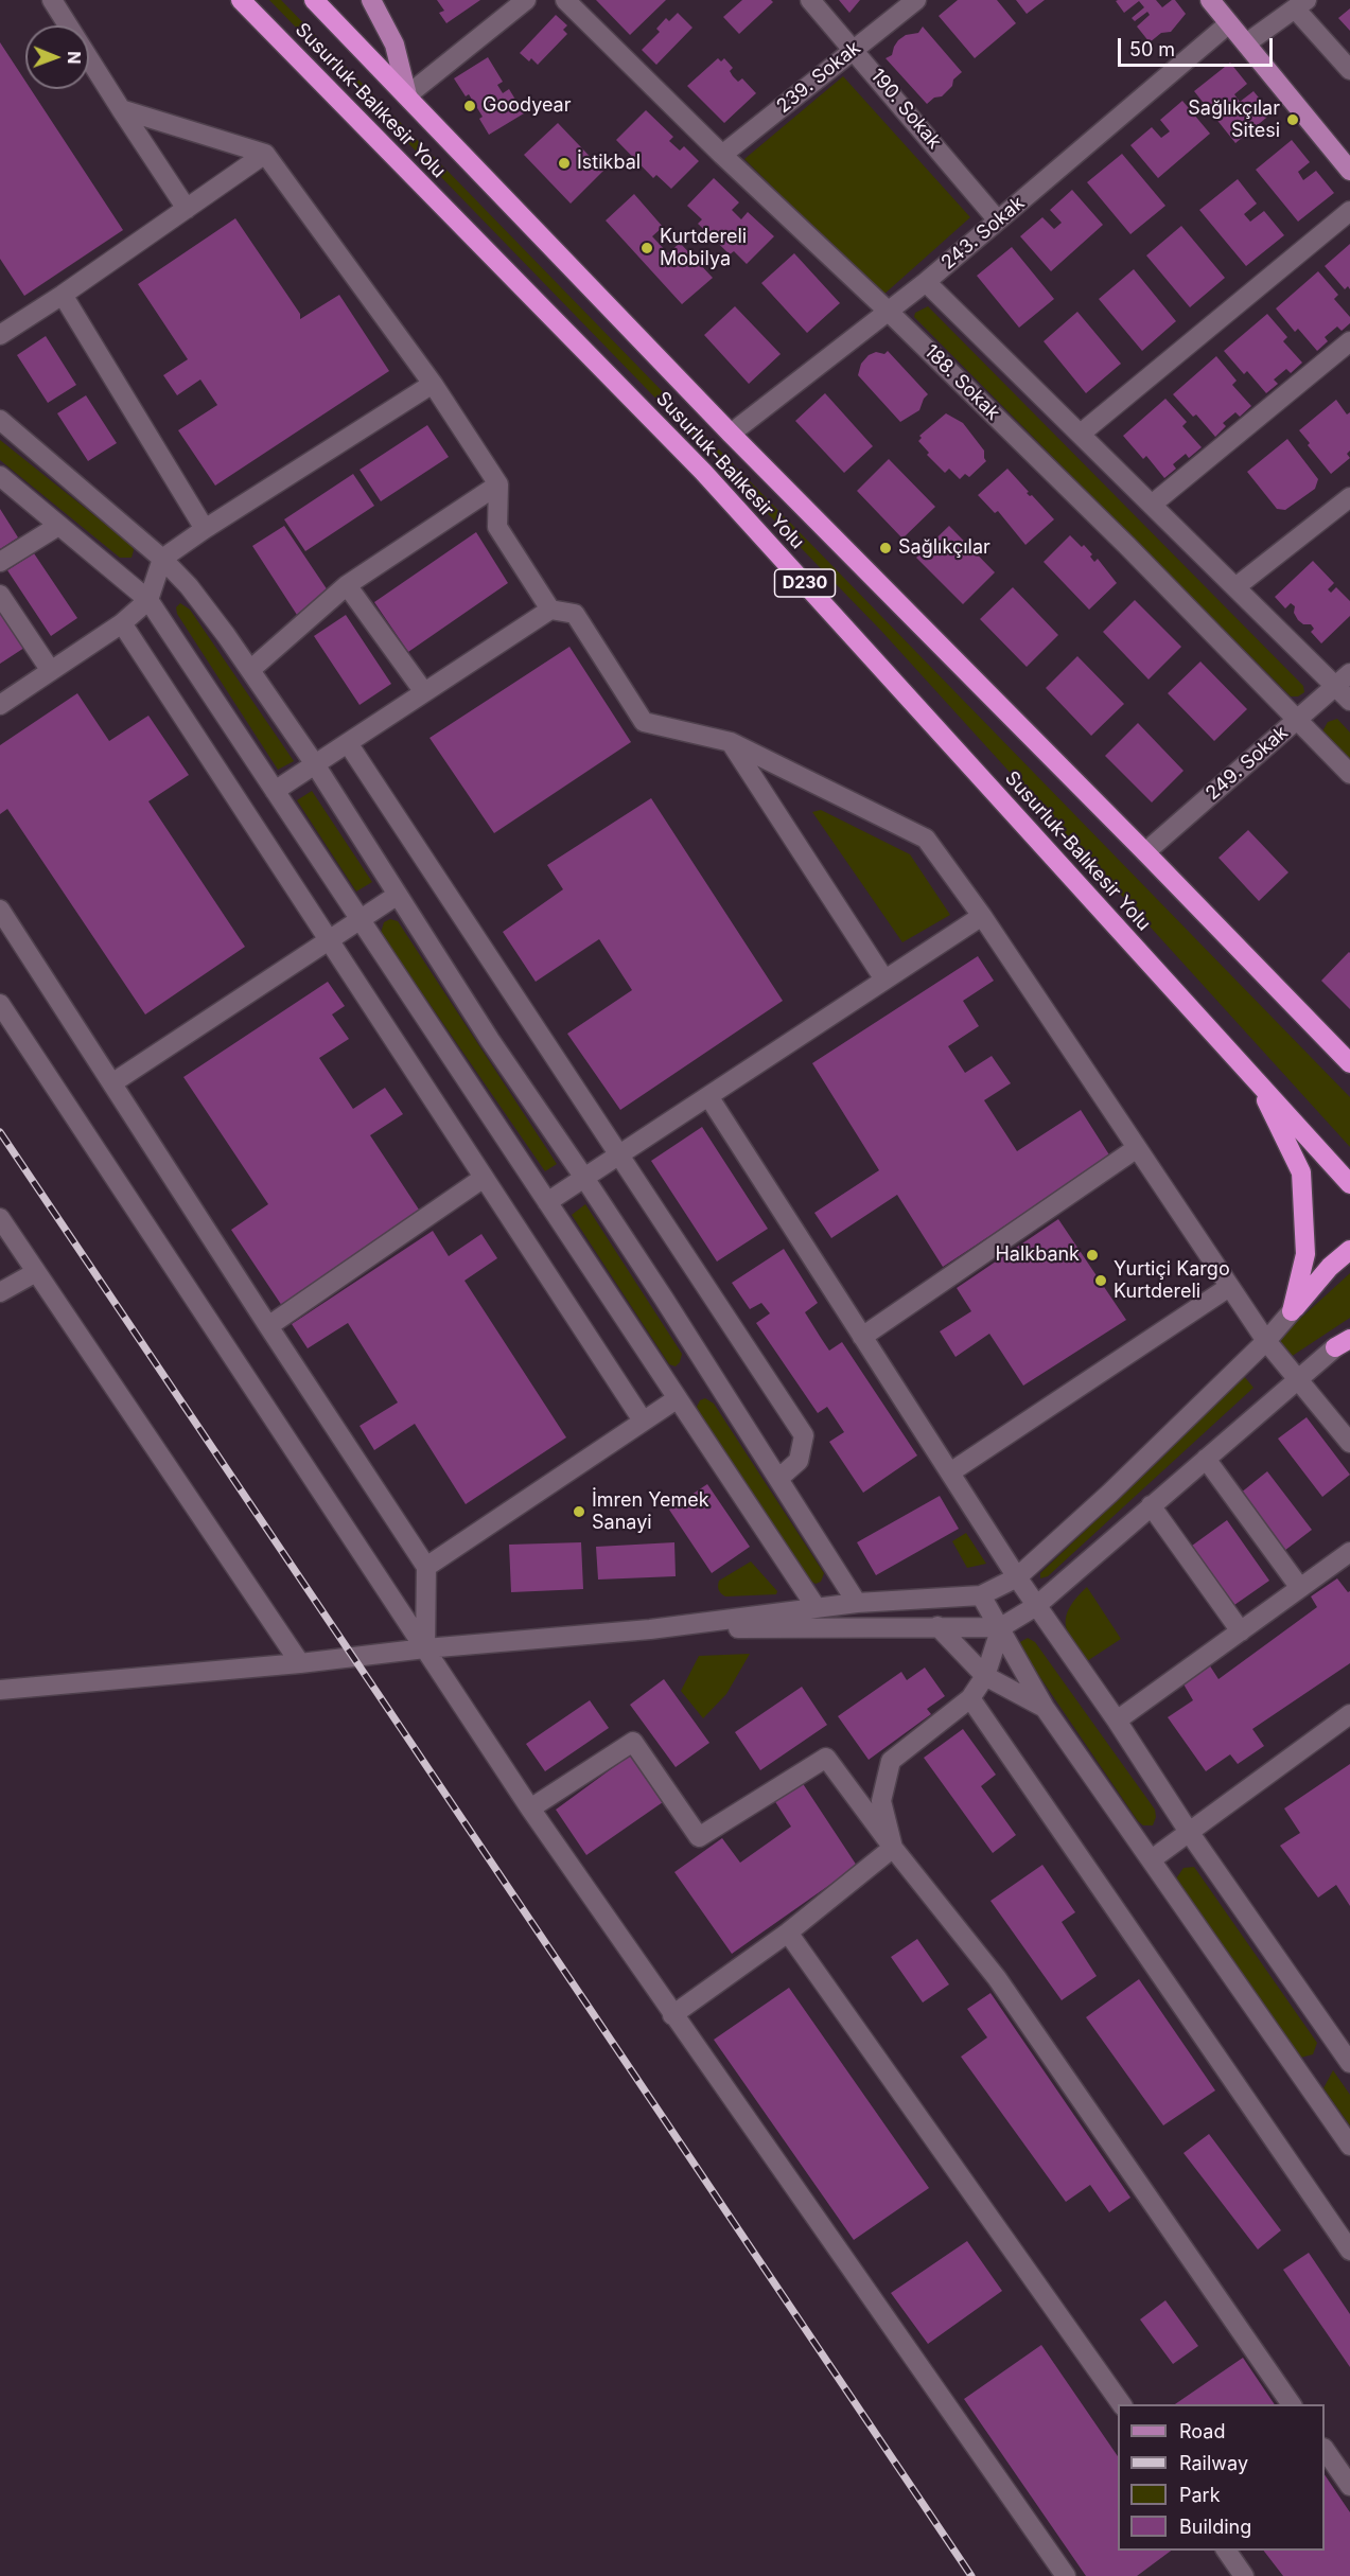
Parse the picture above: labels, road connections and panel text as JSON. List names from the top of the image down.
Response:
{
  "streets": {
    "highway": ["Susurluk-Balıkesir Yolu", "D230"],
    "street": [
      "239. Sokak",
      "190. Sokak",
      "243. Sokak",
      "188. Sokak",
      "249. Sokak"
    ]
  },
  "crossings": [
    ["239. Sokak", "190. Sokak"],
    ["239. Sokak", "188. Sokak"],
    ["Susurluk-Balıkesir Yolu", "243. Sokak"],
    ["Susurluk-Balıkesir Yolu", "249. Sokak"],
    ["190. Sokak", "243. Sokak"],
    ["243. Sokak", "188. Sokak"],
    ["188. Sokak", "249. Sokak"]
  ],
  "places": [
    "Goodyear",
    "Sağlıkçılar Sitesi",
    "İstikbal",
    "Kurtdereli Mobilya",
    "Sağlıkçılar",
    "Halkbank",
    "Yurtiçi Kargo Kurtdereli",
    "İmren Yemek Sanayi"
  ],
  "legend": [
    "Road",
    "Railway",
    "Park",
    "Building"
  ],
  "scale_bar": "50 m",
  "north": "right"
}
